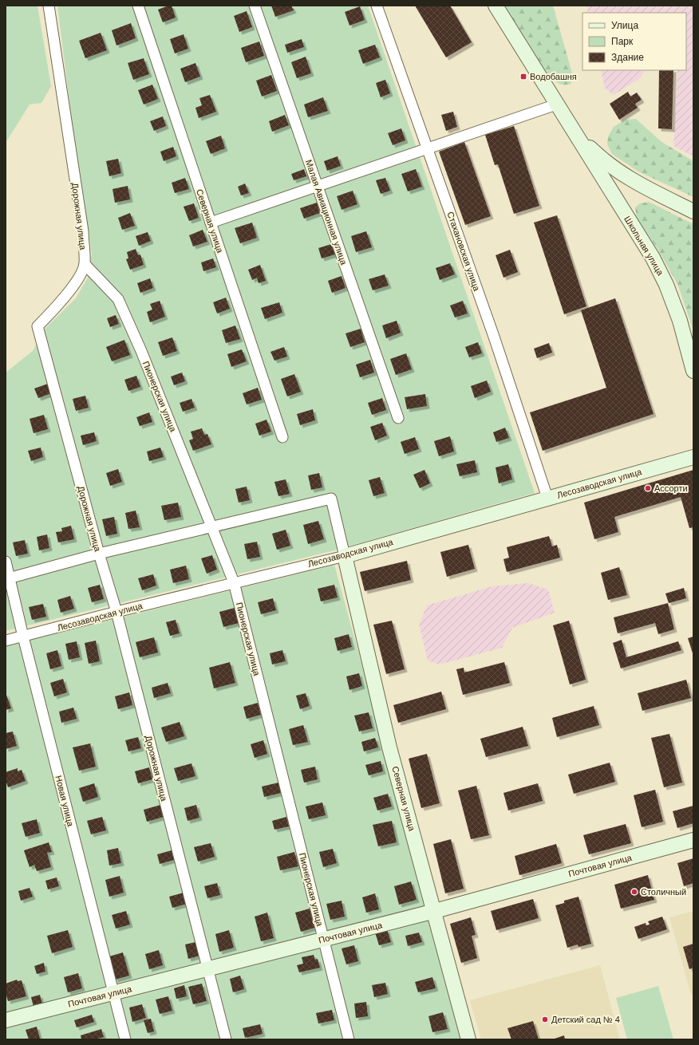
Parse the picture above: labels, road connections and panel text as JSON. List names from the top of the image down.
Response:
{
  "streets": {
    "street": [
      "Малая Авиационная улица",
      "Дорожная улица",
      "Северная улица",
      "Школьная улица",
      "Стахановская улица",
      "Пионерская улица",
      "Лесозаводская улица",
      "Новая улица",
      "Почтовая улица"
    ]
  },
  "crossings": [
    ["Дорожная улица", "Пионерская улица"],
    ["Дорожная улица", "Лесозаводская улица"],
    ["Дорожная улица", "Почтовая улица"],
    ["Северная улица", "Лесозаводская улица"],
    ["Северная улица", "Почтовая улица"],
    ["Стахановская улица", "Лесозаводская улица"],
    ["Пионерская улица", "Лесозаводская улица"],
    ["Пионерская улица", "Почтовая улица"],
    ["Лесозаводская улица", "Новая улица"],
    ["Новая улица", "Почтовая улица"]
  ],
  "places": {
    "transit": ["Водобашня"],
    "other": ["Ассорти", "Столичный", "Детский сад № 4"]
  },
  "legend": ["Улица", "Парк", "Здание"]
}
